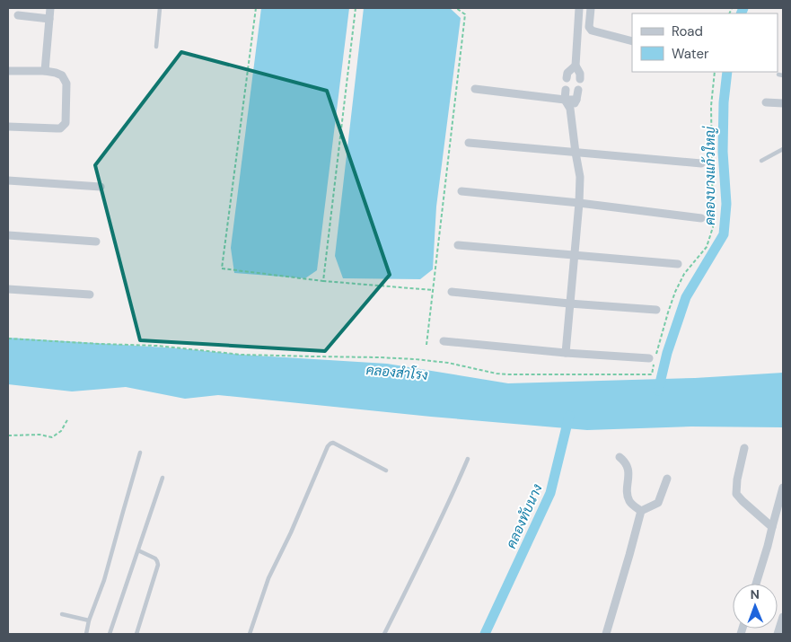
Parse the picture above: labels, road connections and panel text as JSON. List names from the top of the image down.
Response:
{
  "water": ["คลองบางแก้วใหญ่", "คลองสำโรง", "คลองทับนาง"],
  "legend": ["Road", "Water"],
  "north": "top"
}
